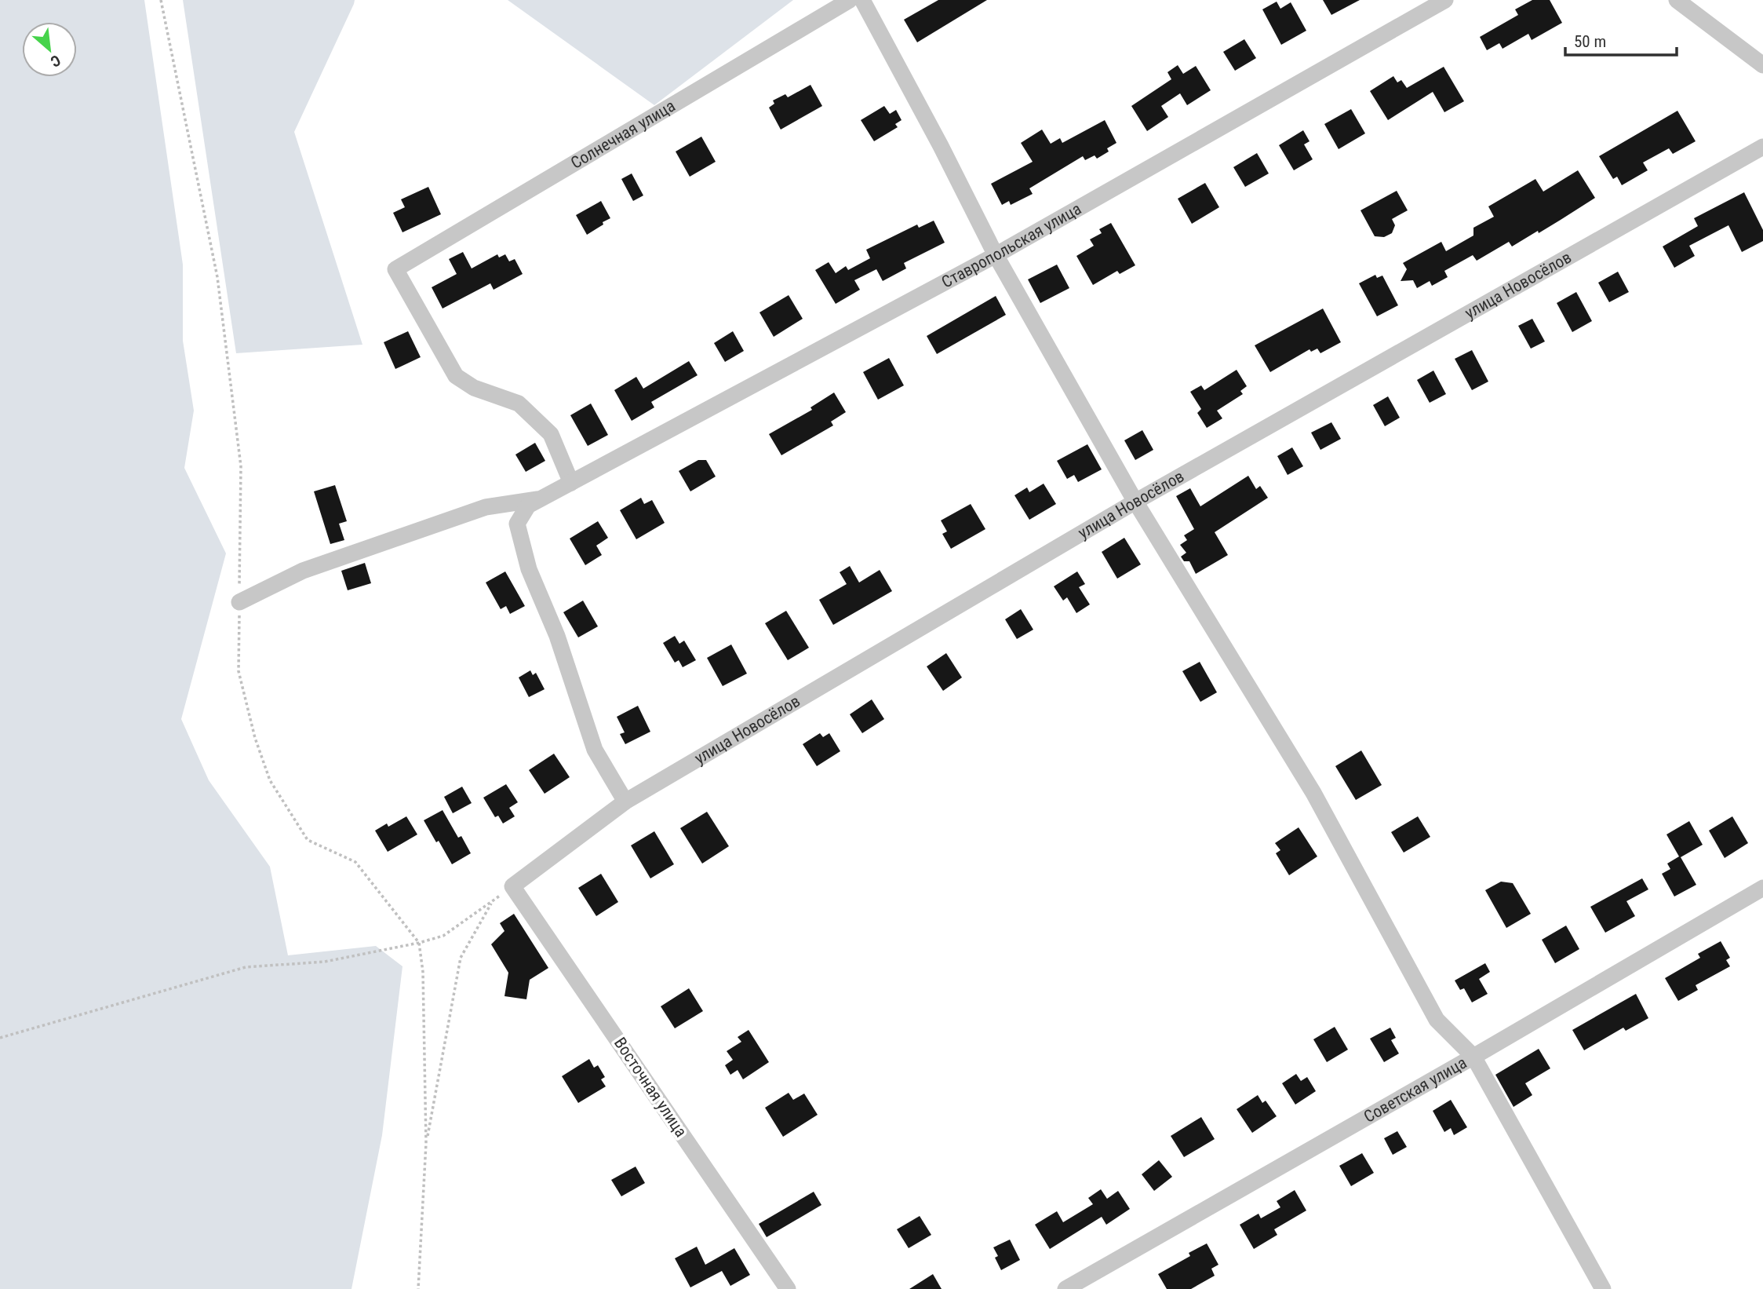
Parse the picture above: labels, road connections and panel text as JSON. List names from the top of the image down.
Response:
{
  "streets": {
    "street": [
      "Солнечная улица",
      "Ставропольская улица",
      "улица Новосёлов",
      "Восточная улица",
      "Советская улица"
    ]
  },
  "crossings": [
    ["Солнечная улица", "Ставропольская улица"],
    ["улица Новосёлов", "Восточная улица"]
  ],
  "scale_bar": "50 m",
  "north": "bottom right"
}
